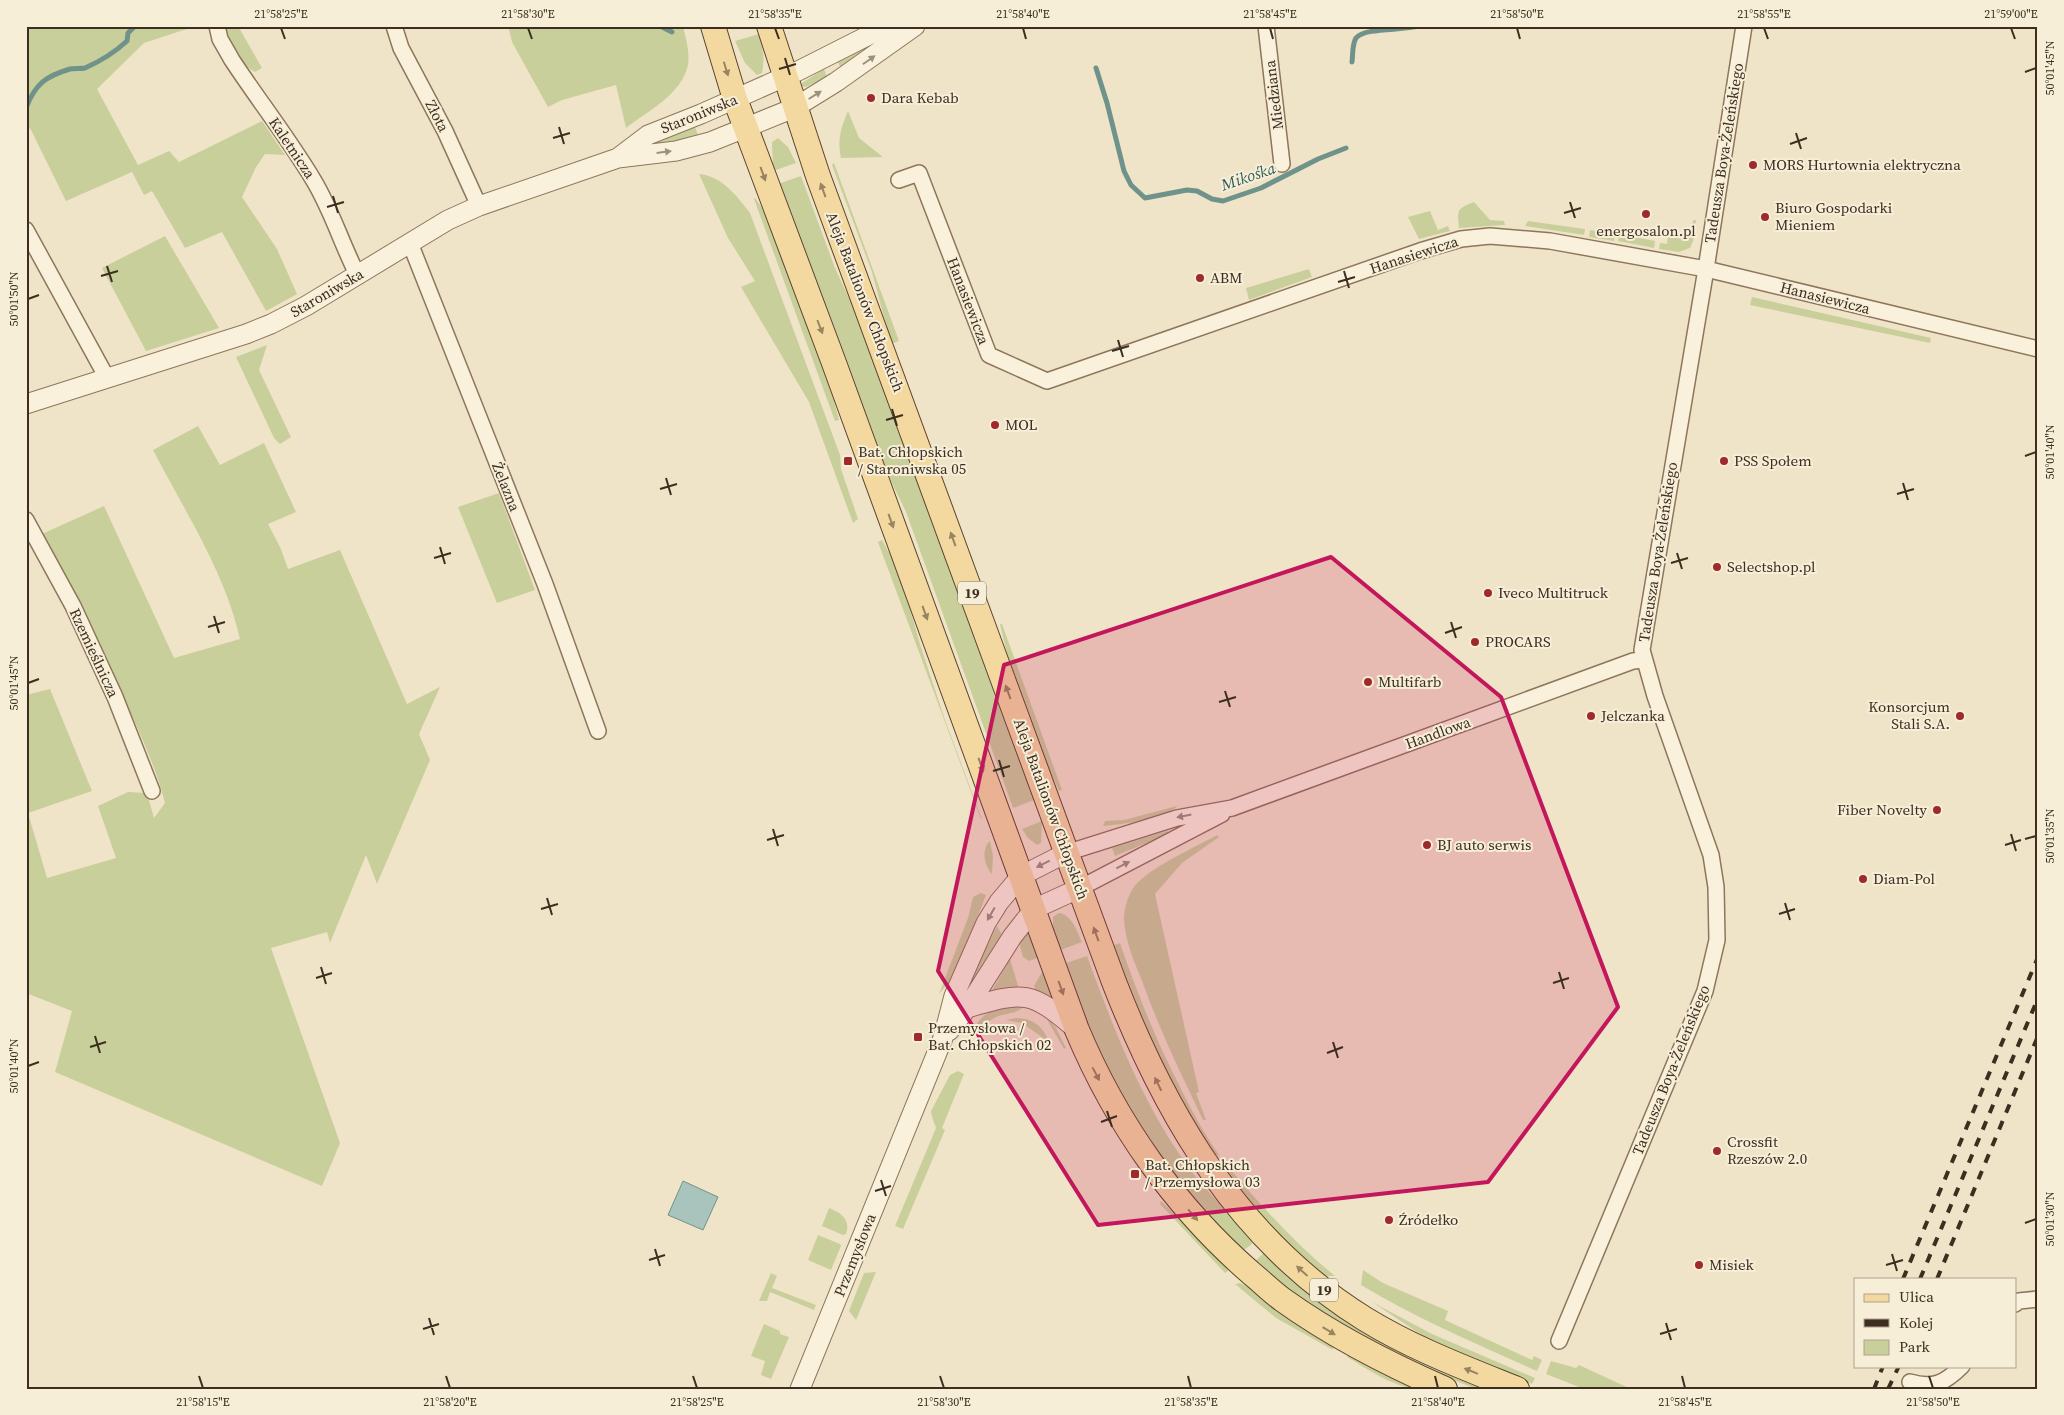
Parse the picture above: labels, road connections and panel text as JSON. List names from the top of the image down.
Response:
{
  "streets": {
    "main road": ["Aleja Batalionów Chłopskich", "19"],
    "street": [
      "Miedziana",
      "Staroniwska",
      "Złota",
      "Kaletnicza",
      "Tadeusza Boya-Żeleńskiego",
      "Hanasiewicza",
      "Żelazna",
      "Rzemieślnicza",
      "Handlowa",
      "Przemysłowa"
    ]
  },
  "crossings": [
    ["Staroniwska", "Złota"],
    ["Staroniwska", "Kaletnicza"],
    ["Staroniwska", "Aleja Batalionów Chłopskich"],
    ["Staroniwska", "Żelazna"],
    ["Staroniwska", "19"],
    ["Tadeusza Boya-Żeleńskiego", "Hanasiewicza"],
    ["Tadeusza Boya-Żeleńskiego", "Handlowa"],
    ["Aleja Batalionów Chłopskich", "19"],
    ["Aleja Batalionów Chłopskich", "Handlowa"],
    ["Aleja Batalionów Chłopskich", "Przemysłowa"],
    ["19", "Przemysłowa"],
    ["Handlowa", "Przemysłowa"]
  ],
  "water": ["Mikośka"],
  "places": {
    "other": [
      "Dara Kebab",
      "MORS Hurtownia elektryczna",
      "energosalon.pl",
      "Biuro Gospodarki Mieniem",
      "ABM",
      "MOL",
      "PSS Społem",
      "Selectshop.pl",
      "Iveco Multitruck",
      "PROCARS",
      "Multifarb",
      "Jelczanka",
      "Konsorcjum Stali S.A.",
      "Fiber Novelty",
      "BJ auto serwis",
      "Diam-Pol",
      "Crossfit Rzeszów 2.0",
      "Źródełko",
      "Misiek"
    ],
    "transit": ["Bat. Chłopskich / Staroniwska 05", "Przemysłowa / Bat. Chłopskich 02", "Bat. Chłopskich / Przemysłowa 03"]
  },
  "legend": ["Ulica", "Kolej", "Park"],
  "coordinates": [
    "21°58'25\"E",
    "21°58'30\"E",
    "21°58'35\"E",
    "21°58'40\"E",
    "21°58'45\"E",
    "21°58'50\"E",
    "21°58'55\"E",
    "21°59'00\"E",
    "50°01'45\"N",
    "50°01'50\"N",
    "50°01'40\"N",
    "50°01'35\"N",
    "50°01'30\"N",
    "21°58'15\"E",
    "21°58'20\"E"
  ]
}
